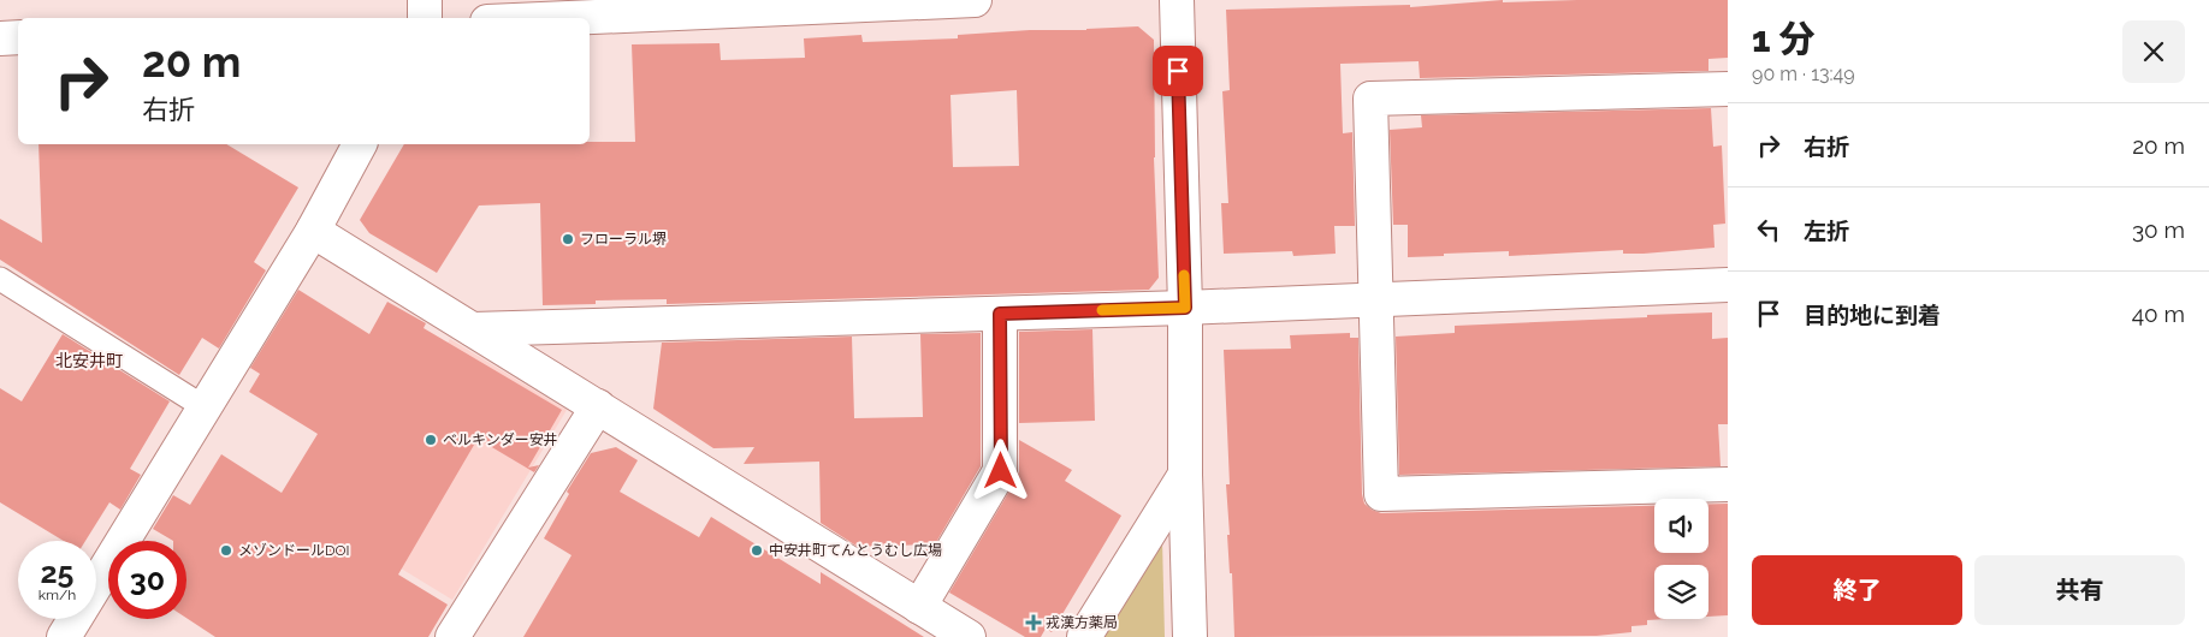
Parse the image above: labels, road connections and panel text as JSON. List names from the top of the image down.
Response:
{
  "districts": ["北安井町"],
  "places": {
    "other": [
      "フローラル堺",
      "ベルキンダー安井",
      "メゾンドールDOI",
      "中安井町てんとうむし広場"
    ],
    "health": ["戎漢方薬局"]
  },
  "page": {
    "heading": ["1 分", "90 m · 13:49"],
    "turn": ["20 m", "右折"],
    "list": [
      {
        "name": "右折",
        "value": "20 m"
      },
      {
        "name": "左折",
        "value": "30 m"
      },
      {
        "name": "目的地に到着",
        "value": "40 m"
      }
    ],
    "speed": "25 km/h",
    "limit": "30",
    "buttons": ["終了", "共有"]
  }
}
